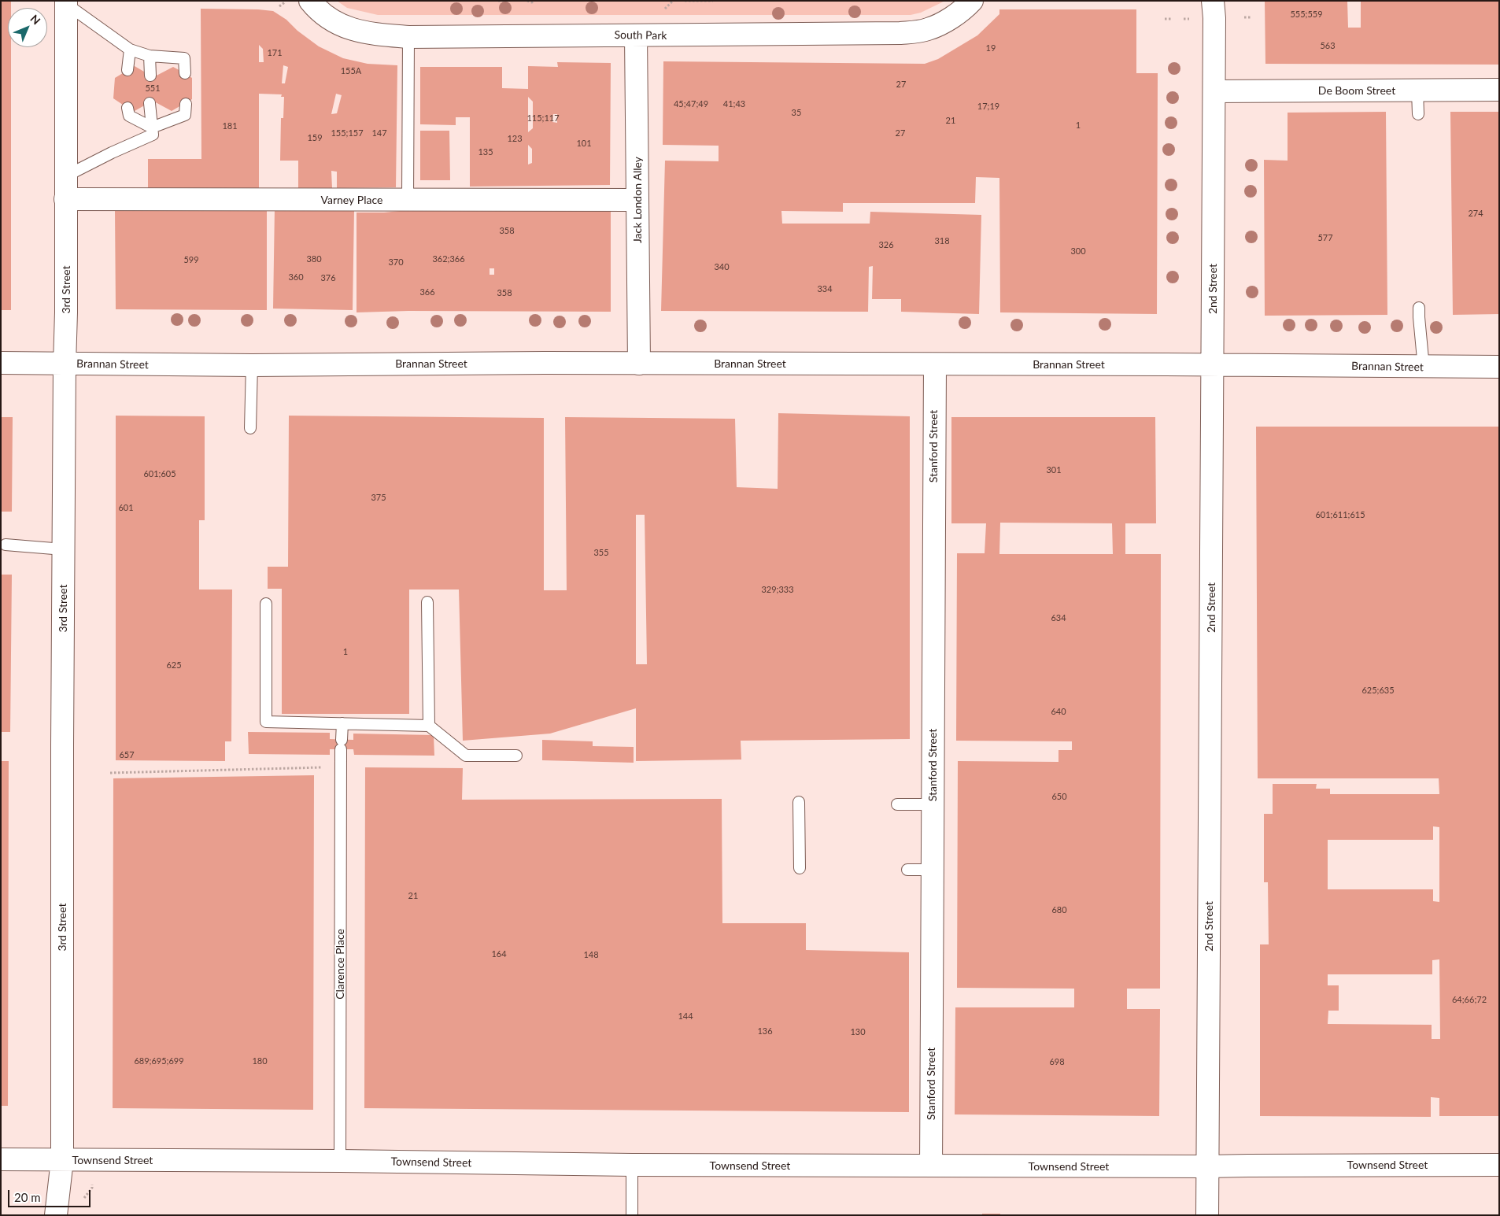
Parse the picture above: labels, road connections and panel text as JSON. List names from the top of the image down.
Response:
{
  "streets": {
    "street": [
      "South Park",
      "De Boom Street",
      "Varney Place",
      "Jack London Alley",
      "2nd Street",
      "3rd Street",
      "Brannan Street",
      "Stanford Street",
      "Townsend Street"
    ],
    "lane": ["Clarence Place"]
  },
  "crossings": [
    ["South Park", "Jack London Alley"],
    ["De Boom Street", "2nd Street"],
    ["Varney Place", "Jack London Alley"],
    ["Varney Place", "3rd Street"],
    ["Jack London Alley", "Brannan Street"],
    ["2nd Street", "Brannan Street"],
    ["2nd Street", "Townsend Street"],
    ["3rd Street", "Brannan Street"],
    ["3rd Street", "Townsend Street"],
    ["Brannan Street", "Stanford Street"],
    ["Stanford Street", "Townsend Street"],
    ["Clarence Place", "Townsend Street"]
  ],
  "house_numbers": [
    "555;559",
    "563",
    "19",
    "171",
    "155A",
    "27",
    "551",
    "45;47;49",
    "41;43",
    "17;19",
    "35",
    "115;117",
    "21",
    "1",
    "181",
    "155;157",
    "147",
    "27",
    "159",
    "123",
    "101",
    "135",
    "274",
    "358",
    "577",
    "318",
    "326",
    "300",
    "380",
    "362;366",
    "599",
    "370",
    "340",
    "360",
    "376",
    "334",
    "366",
    "358",
    "301",
    "601;605",
    "375",
    "601",
    "601;611;615",
    "355",
    "329;333",
    "634",
    "1",
    "625",
    "625;635",
    "640",
    "657",
    "650",
    "21",
    "680",
    "164",
    "148",
    "64;66;72",
    "144",
    "136",
    "130",
    "689;695;699",
    "180",
    "698"
  ],
  "scale_bar": "20 m",
  "north": "top right"
}
